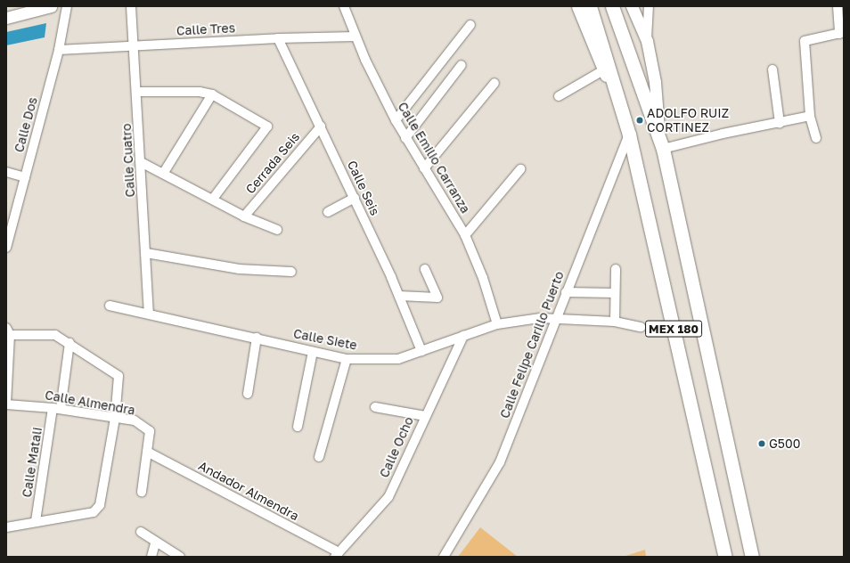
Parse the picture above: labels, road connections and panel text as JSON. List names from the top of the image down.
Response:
{
  "streets": {
    "highway": ["MEX 180"],
    "street": [
      "Calle Tres",
      "Calle Dos",
      "Calle Emilio Carranza",
      "Calle Cuatro",
      "Cerrada Seis",
      "Calle Seis",
      "Calle Siete",
      "Calle Felipe Carillo Puerto",
      "Calle Almendra",
      "Calle Ocho",
      "Calle Matali",
      "Andador Almendra"
    ]
  },
  "crossings": [
    ["Calle Tres", "Calle Dos"],
    ["Calle Tres", "Calle Emilio Carranza"],
    ["Calle Tres", "Calle Cuatro"],
    ["Calle Tres", "Calle Seis"],
    ["Calle Emilio Carranza", "Calle Siete"],
    ["Calle Cuatro", "Calle Siete"],
    ["Cerrada Seis", "Calle Seis"],
    ["Calle Seis", "Calle Siete"],
    ["MEX 180", "Calle Felipe Carillo Puerto"],
    ["Calle Siete", "Calle Felipe Carillo Puerto"],
    ["Calle Siete", "Calle Ocho"],
    ["Calle Almendra", "Calle Matali"],
    ["Calle Almendra", "Andador Almendra"],
    ["Calle Ocho", "Andador Almendra"]
  ],
  "places": ["ADOLFO RUIZ CORTINEZ", "G500"]
}
